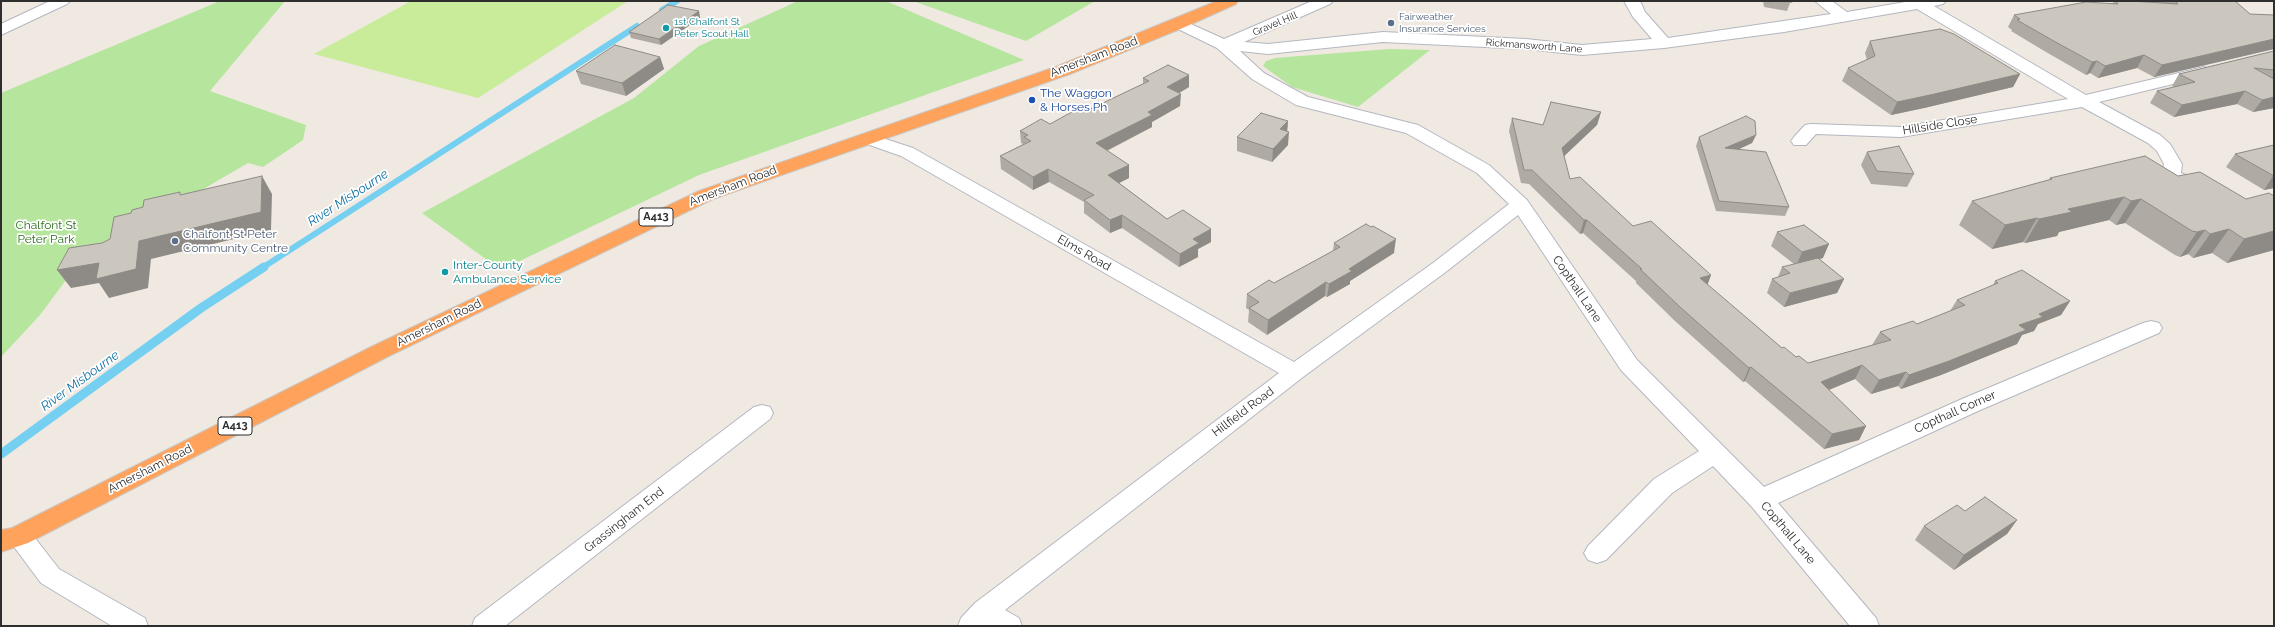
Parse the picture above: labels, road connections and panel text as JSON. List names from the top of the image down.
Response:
{
  "streets": {
    "highway": ["Amersham Road", "A413"],
    "street": [
      "Gravel Hill",
      "Rickmansworth Lane",
      "Hillside Close",
      "Elms Road",
      "Copthall Lane",
      "Hillfield Road",
      "Copthall Corner",
      "Grassingham End"
    ]
  },
  "crossings": [
    ["Gravel Hill", "Rickmansworth Lane"],
    ["Gravel Hill", "Copthall Lane"],
    ["Rickmansworth Lane", "Amersham Road"],
    ["Rickmansworth Lane", "Copthall Lane"],
    ["Amersham Road", "Elms Road"],
    ["Elms Road", "Hillfield Road"],
    ["Copthall Lane", "Hillfield Road"],
    ["Copthall Lane", "Copthall Corner"]
  ],
  "water": ["River Misbourne"],
  "parks": ["Chalfont St Peter Park"],
  "places": [
    "Fairweather Insurance Services",
    "1st Chalfont St Peter Scout Hall",
    "The Waggon & Horses Ph",
    "Chalfont St Peter Community Centre",
    "Inter-County Ambulance Service"
  ]
}
